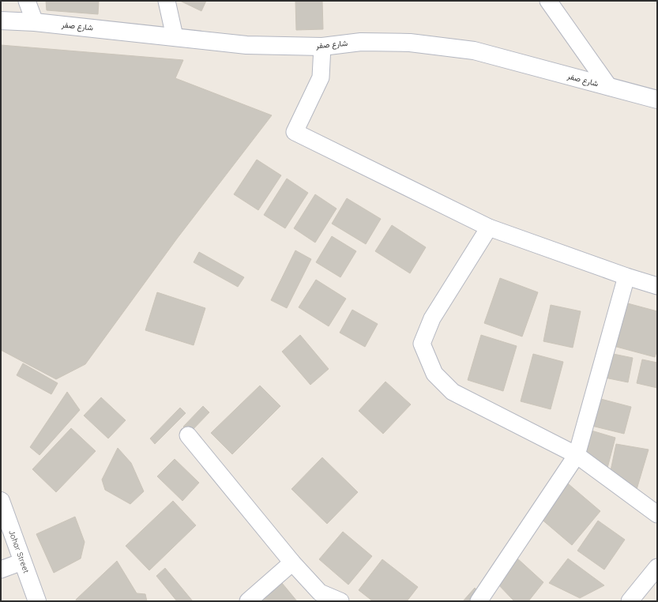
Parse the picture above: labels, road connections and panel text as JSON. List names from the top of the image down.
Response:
{
  "streets": {
    "street": ["شارع صفر", "Johar Street"]
  }
}
